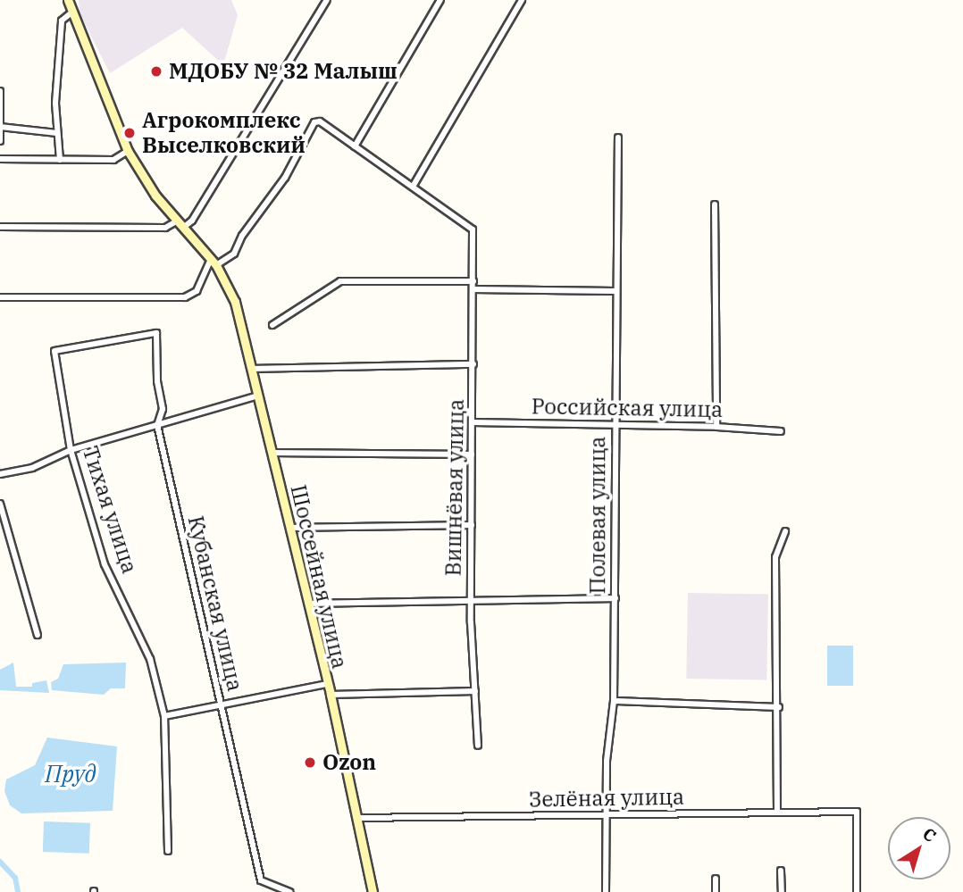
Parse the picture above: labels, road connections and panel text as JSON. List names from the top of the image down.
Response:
{
  "streets": {
    "main road": ["Шоссейная улица"],
    "street": [
      "Российская улица",
      "Вишнёвая улица",
      "Тихая улица",
      "Полевая улица",
      "Кубанская улица",
      "Зелёная улица"
    ]
  },
  "crossings": [
    ["Российская улица", "Вишнёвая улица"],
    ["Российская улица", "Полевая улица"],
    ["Тихая улица", "Кубанская улица"],
    ["Полевая улица", "Зелёная улица"],
    ["Шоссейная улица", "Зелёная улица"]
  ],
  "water": ["Пруд"],
  "places": ["МДОБУ № 32 Малыш", "Агрокомплекс Выселковский", "Ozon"],
  "north": "top right"
}
